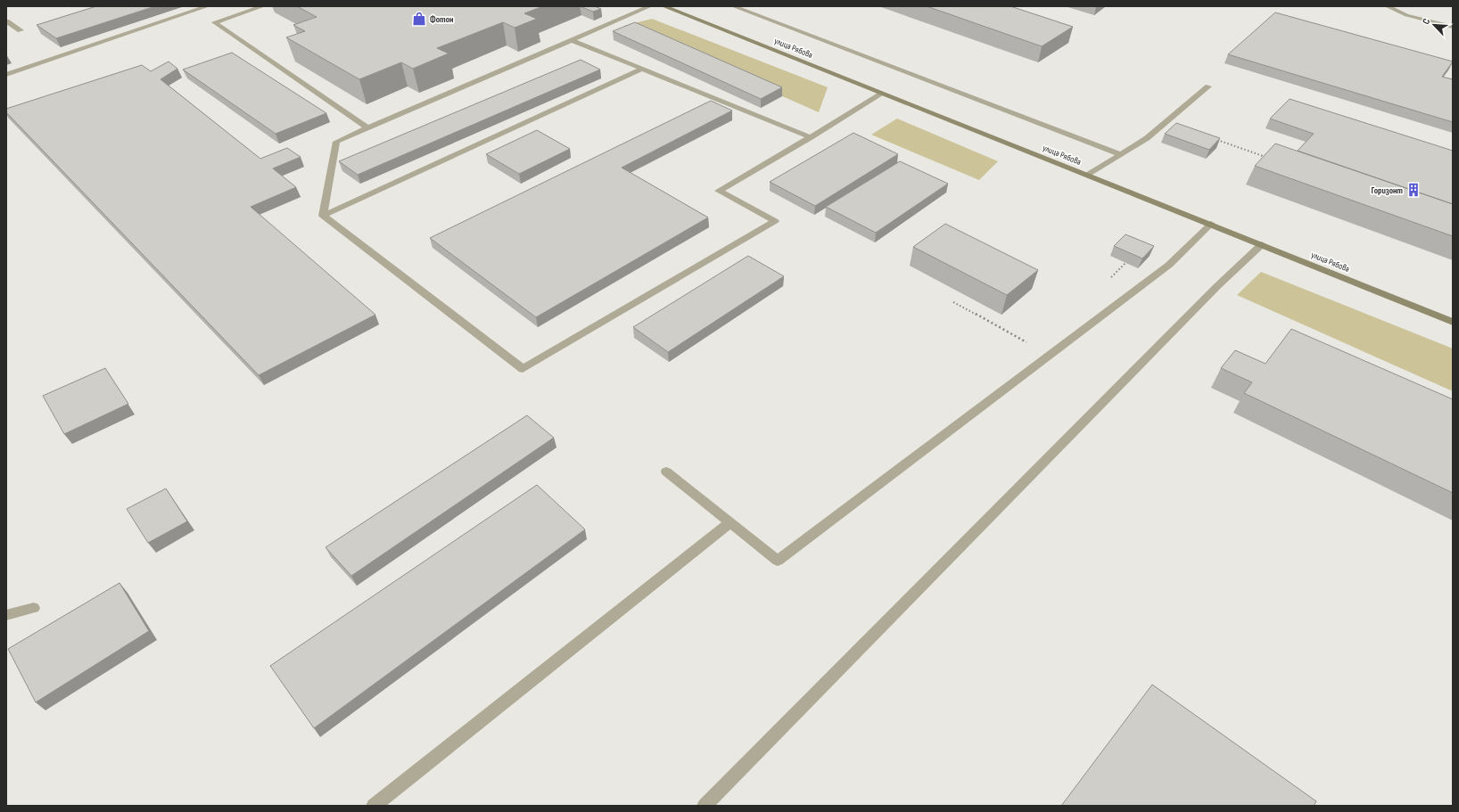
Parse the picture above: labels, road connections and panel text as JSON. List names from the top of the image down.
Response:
{
  "streets": {
    "street": ["улица Рябова"]
  },
  "places": {
    "shop": ["Фотон"],
    "building": ["Горизонт"]
  },
  "north": "top left"
}
